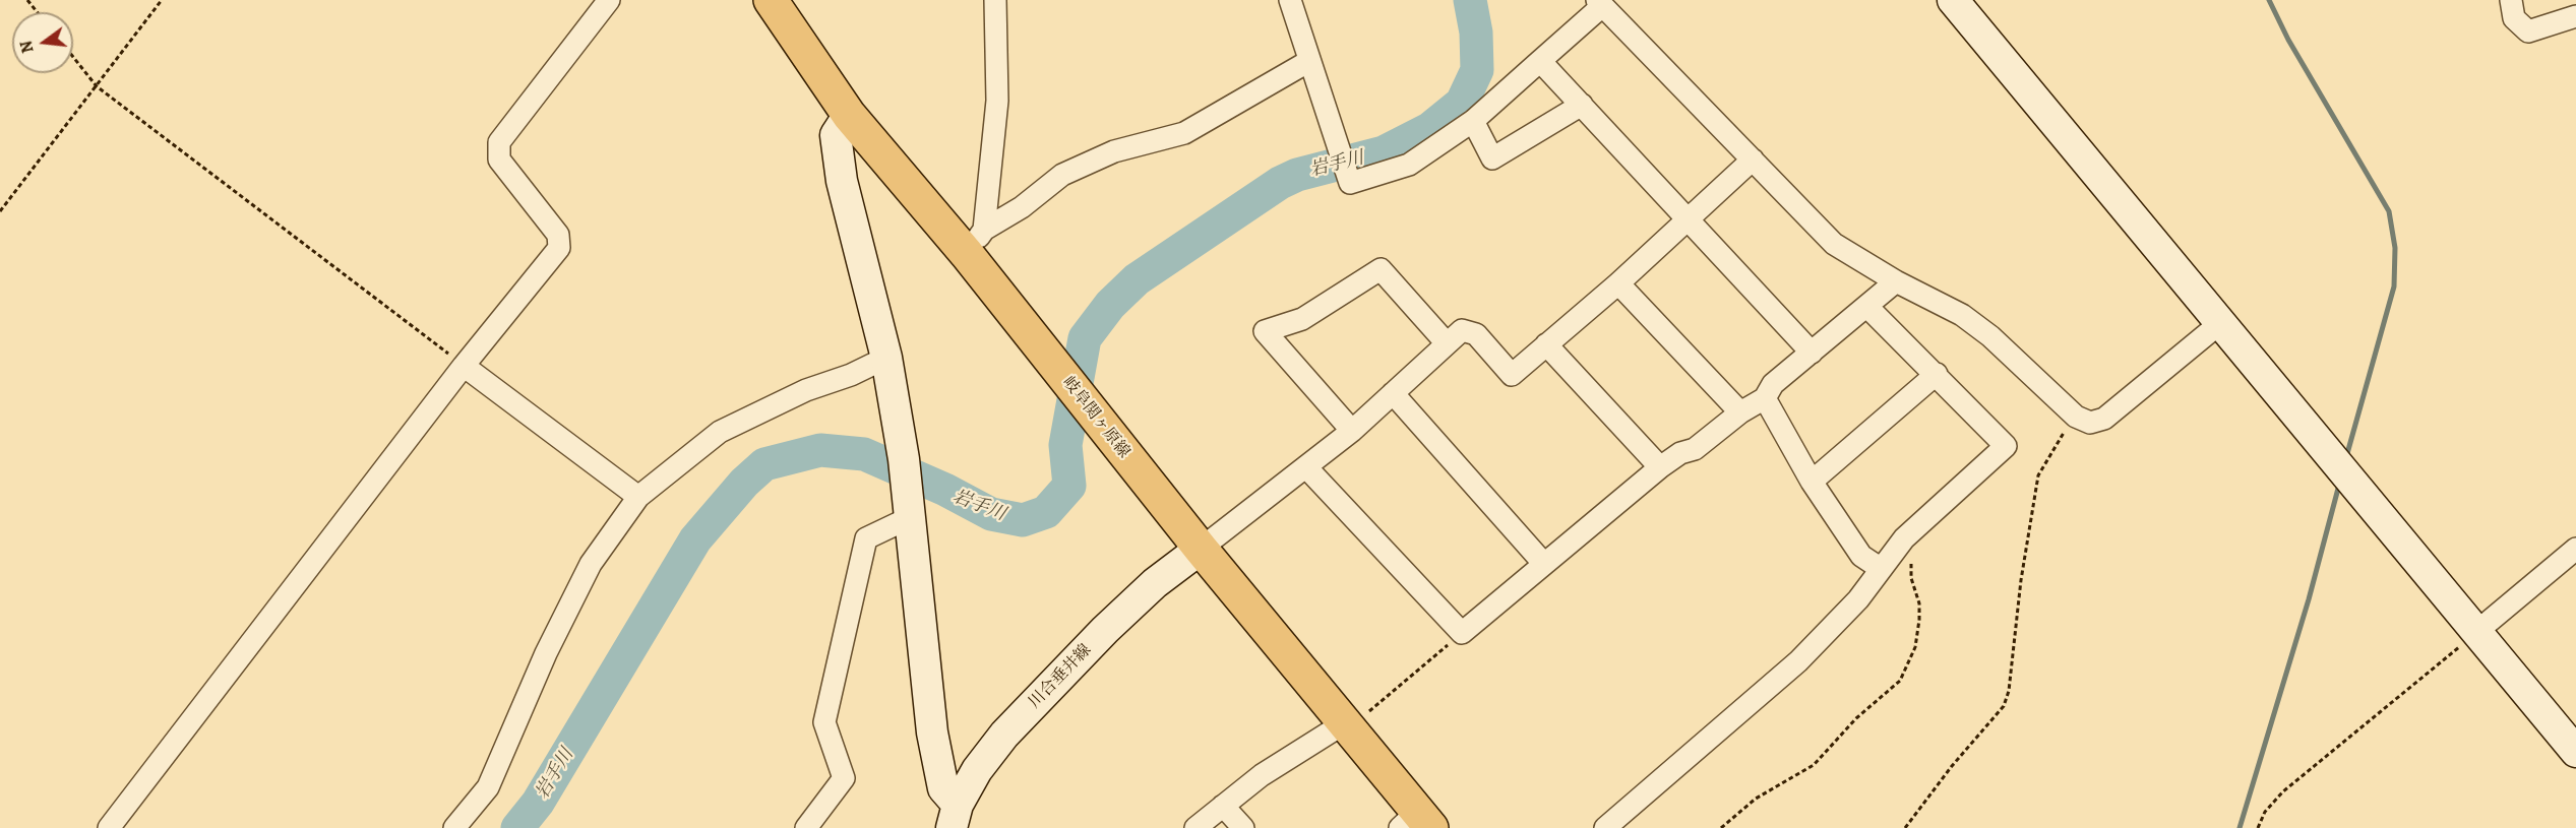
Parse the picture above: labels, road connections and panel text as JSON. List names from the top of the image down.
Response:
{
  "streets": {
    "main road": ["岐阜関ヶ原線"],
    "street": ["川合垂井線"]
  },
  "crossings": [
    ["岐阜関ヶ原線", "川合垂井線"]
  ],
  "water": ["岩手川"],
  "north": "left"
}
